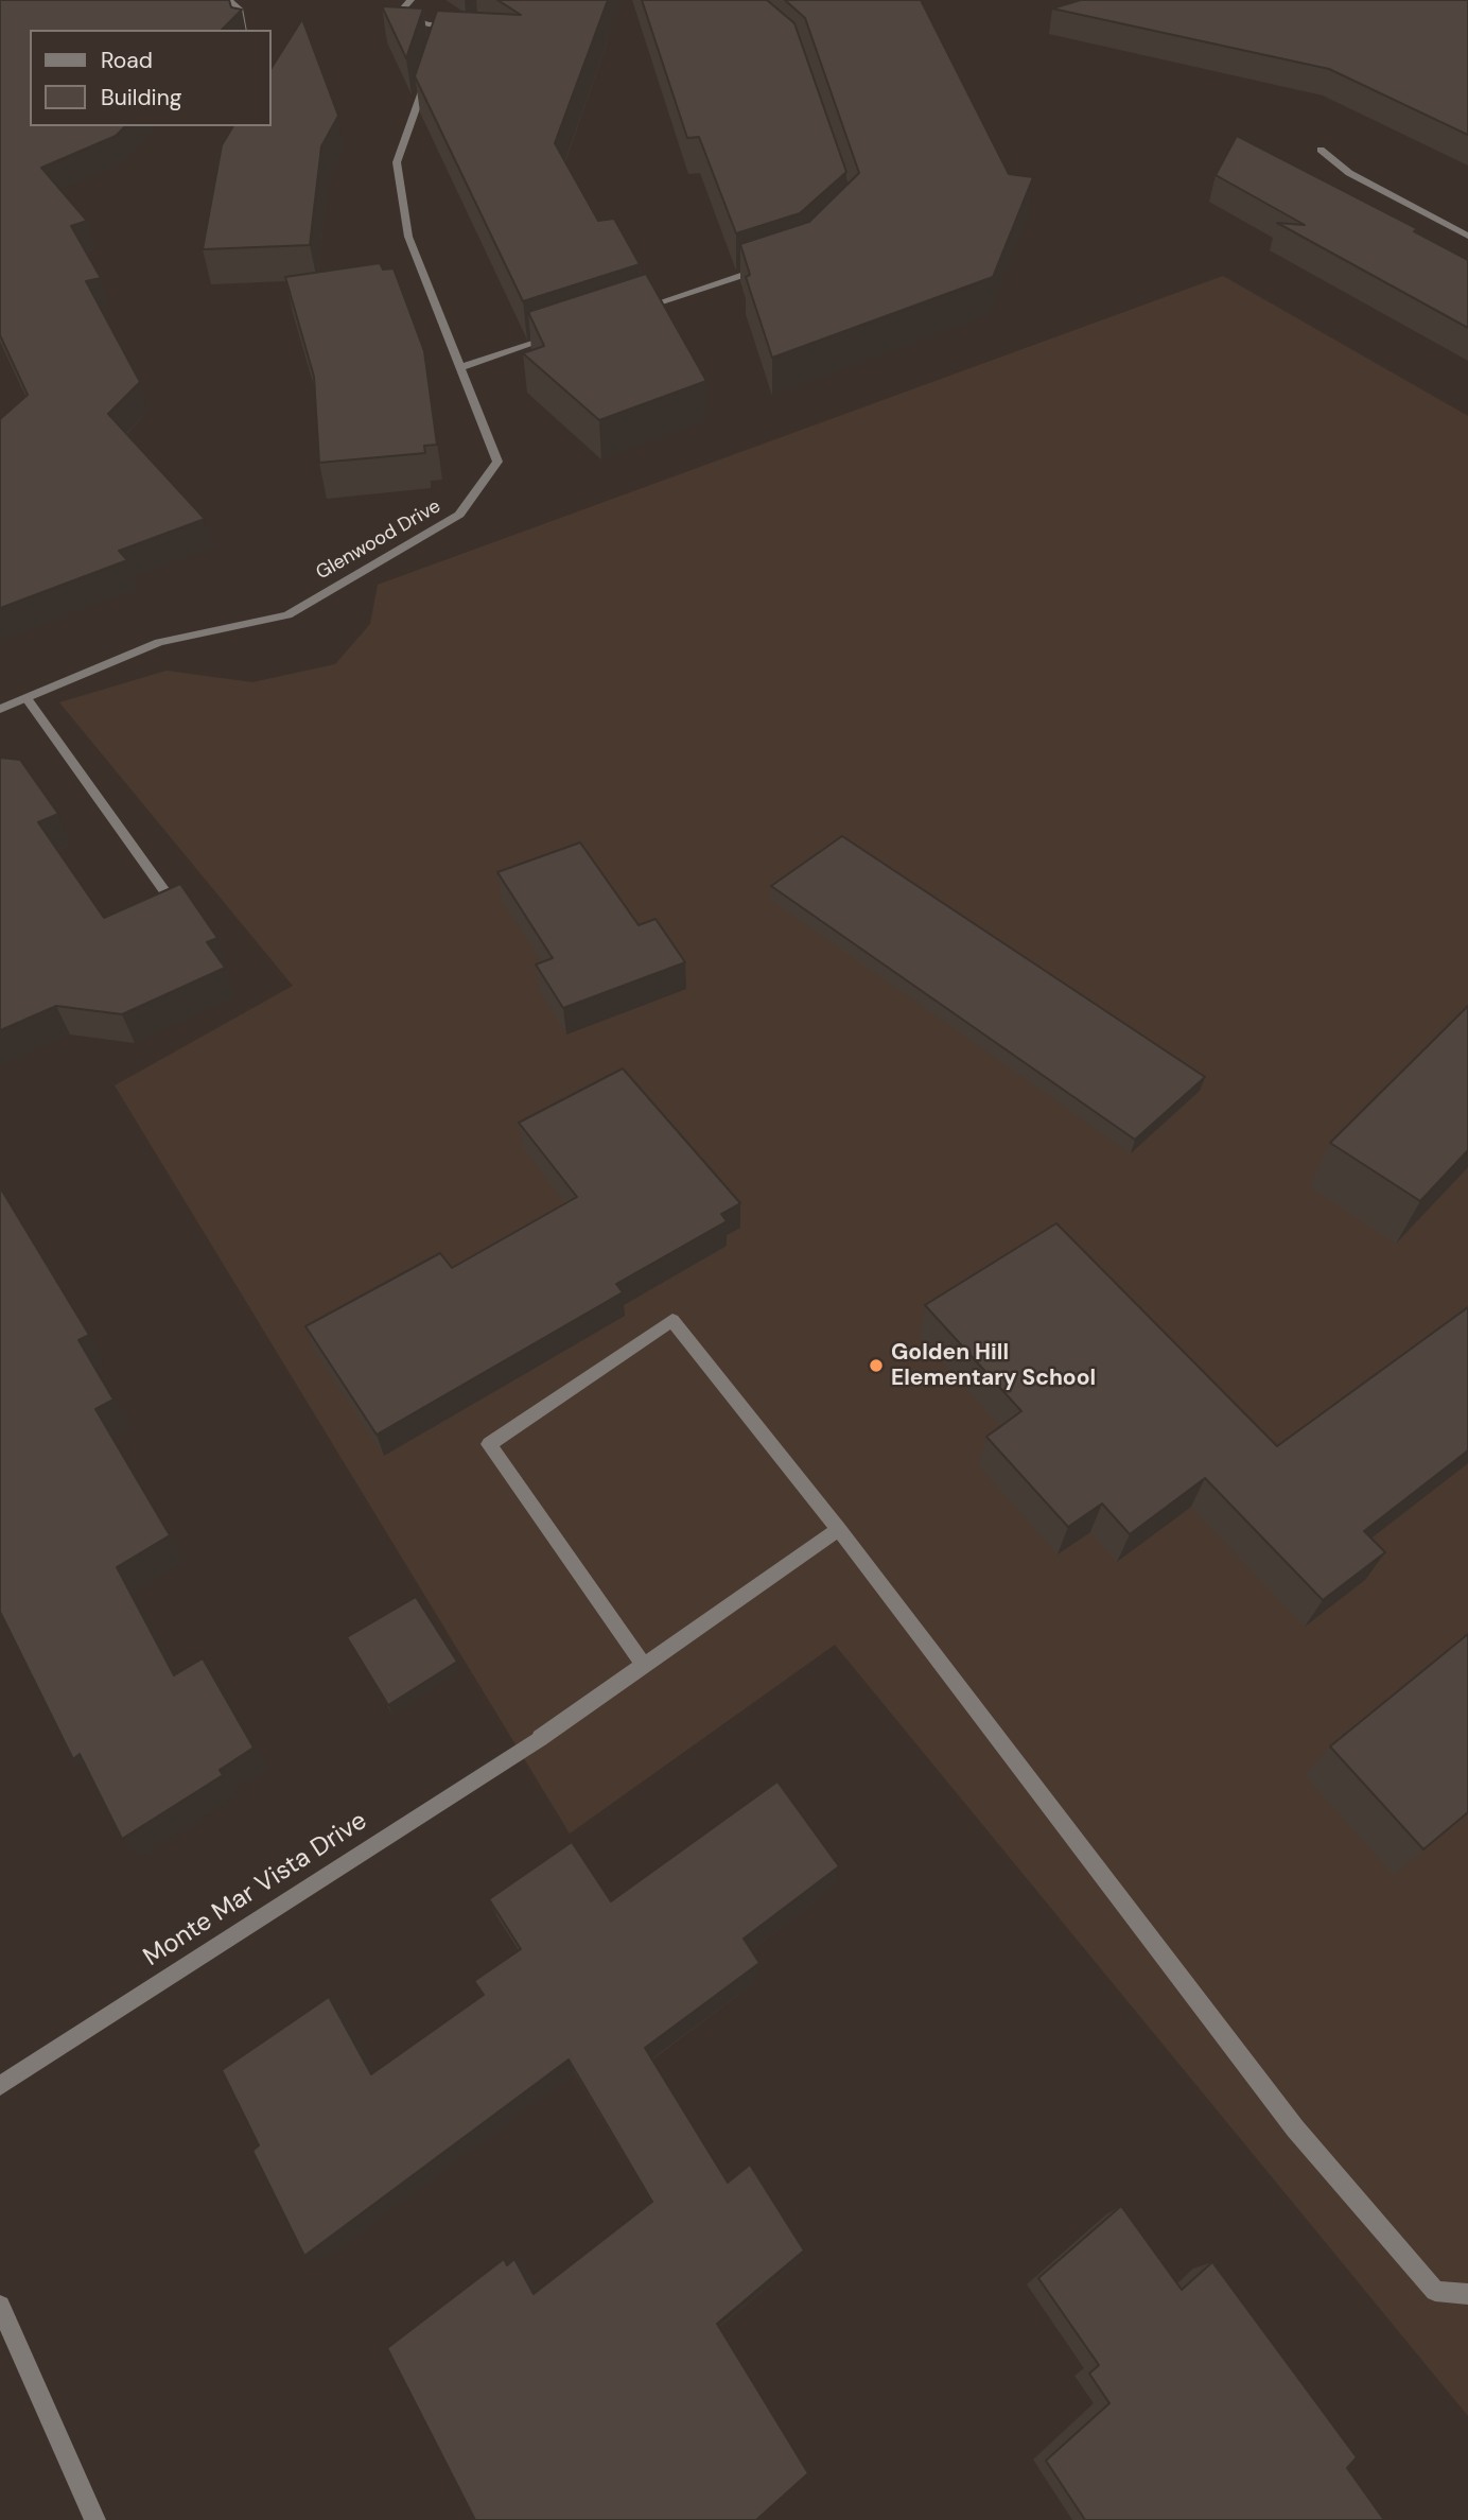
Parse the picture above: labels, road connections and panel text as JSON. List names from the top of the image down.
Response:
{
  "streets": {
    "street": ["Glenwood Drive", "Monte Mar Vista Drive"]
  },
  "places": ["Golden Hill Elementary School"],
  "legend": ["Road", "Building"]
}
